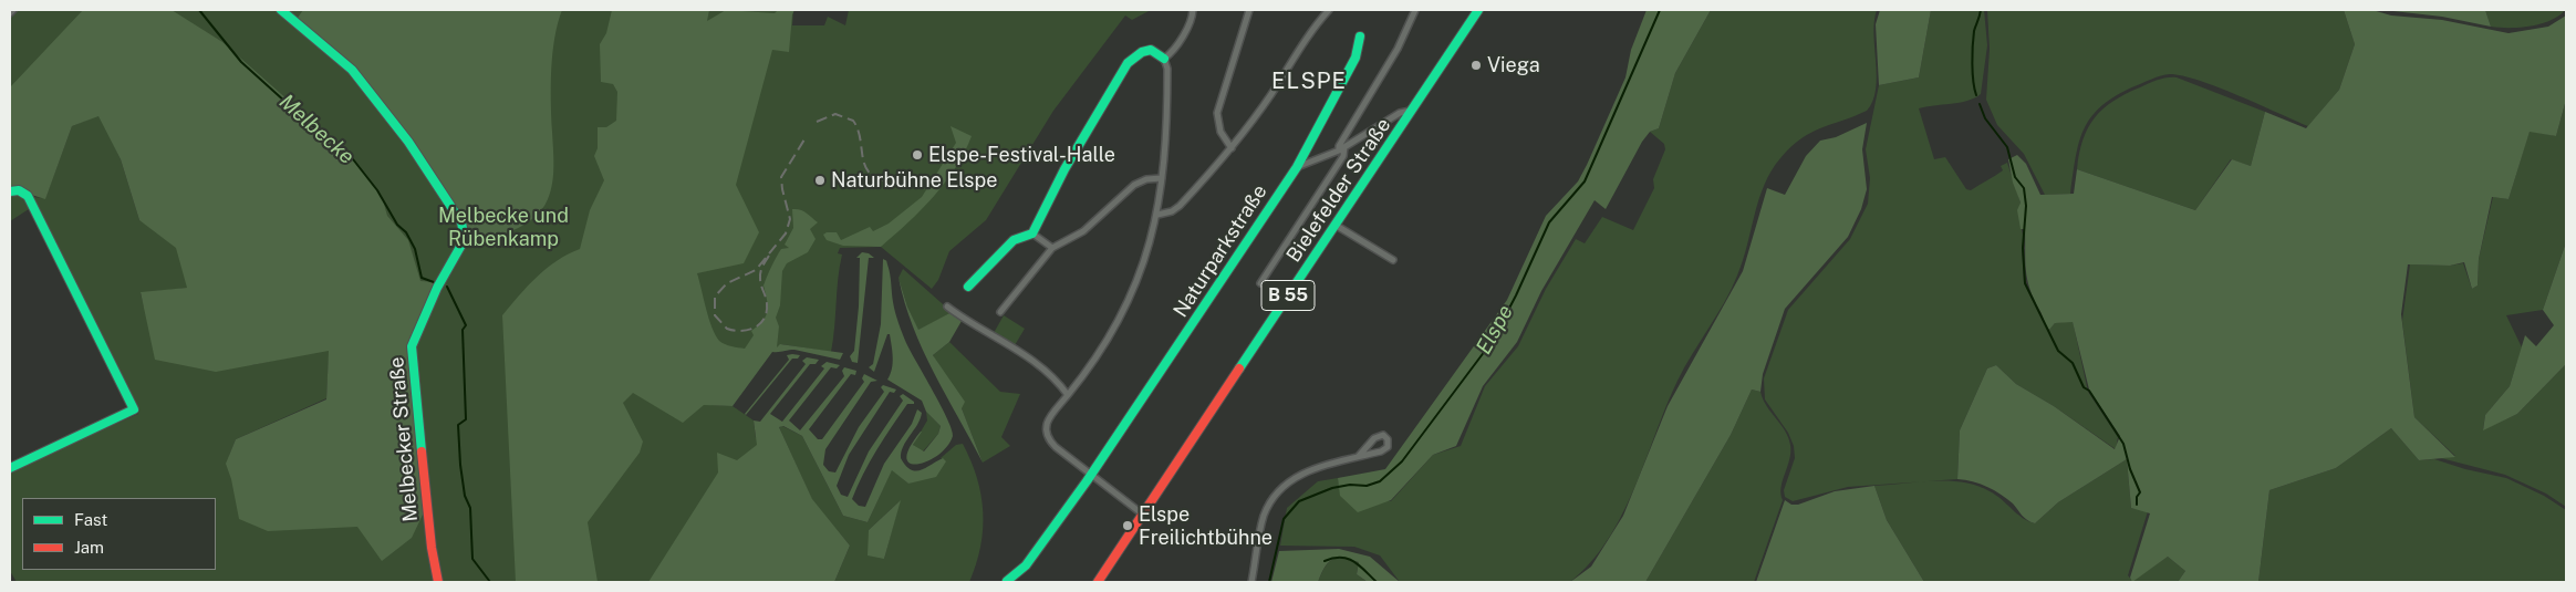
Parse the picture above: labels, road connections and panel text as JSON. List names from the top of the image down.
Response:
{
  "streets": {
    "street": [
      "Bielefelder Straße",
      "Naturparkstraße",
      "B 55",
      "Melbecker Straße"
    ]
  },
  "districts": ["ELSPE"],
  "water": ["Melbecke", "Elspe"],
  "parks": ["Melbecke und Rübenkamp"],
  "places": [
    "Viega",
    "Elspe-Festival-Halle",
    "Naturbühne Elspe",
    "Elspe Freilichtbühne"
  ],
  "legend": ["Fast", "Jam"]
}
